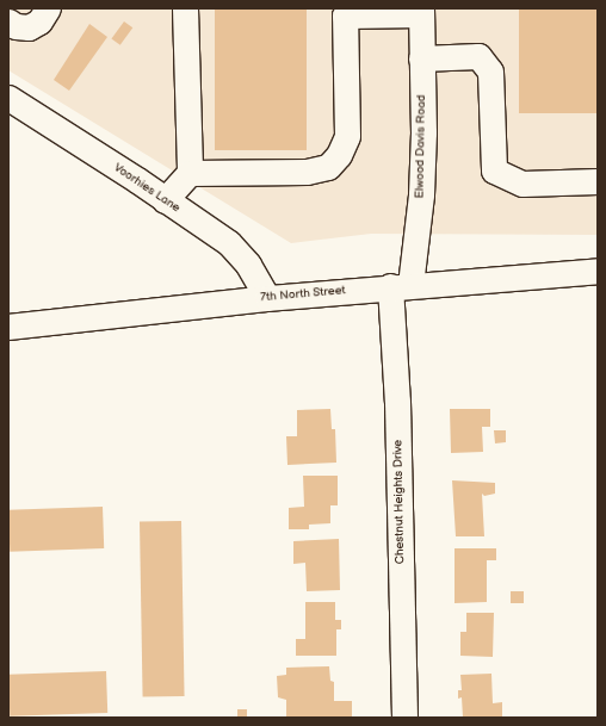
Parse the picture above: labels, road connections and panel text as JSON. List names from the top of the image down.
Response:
{
  "streets": {
    "street": [
      "Elwood Davis Road",
      "Voorhies Lane",
      "7th North Street",
      "Chestnut Heights Drive"
    ]
  },
  "crossings": [
    ["Elwood Davis Road", "7th North Street"],
    ["Elwood Davis Road", "Chestnut Heights Drive"],
    ["Voorhies Lane", "7th North Street"],
    ["7th North Street", "Chestnut Heights Drive"]
  ]
}
